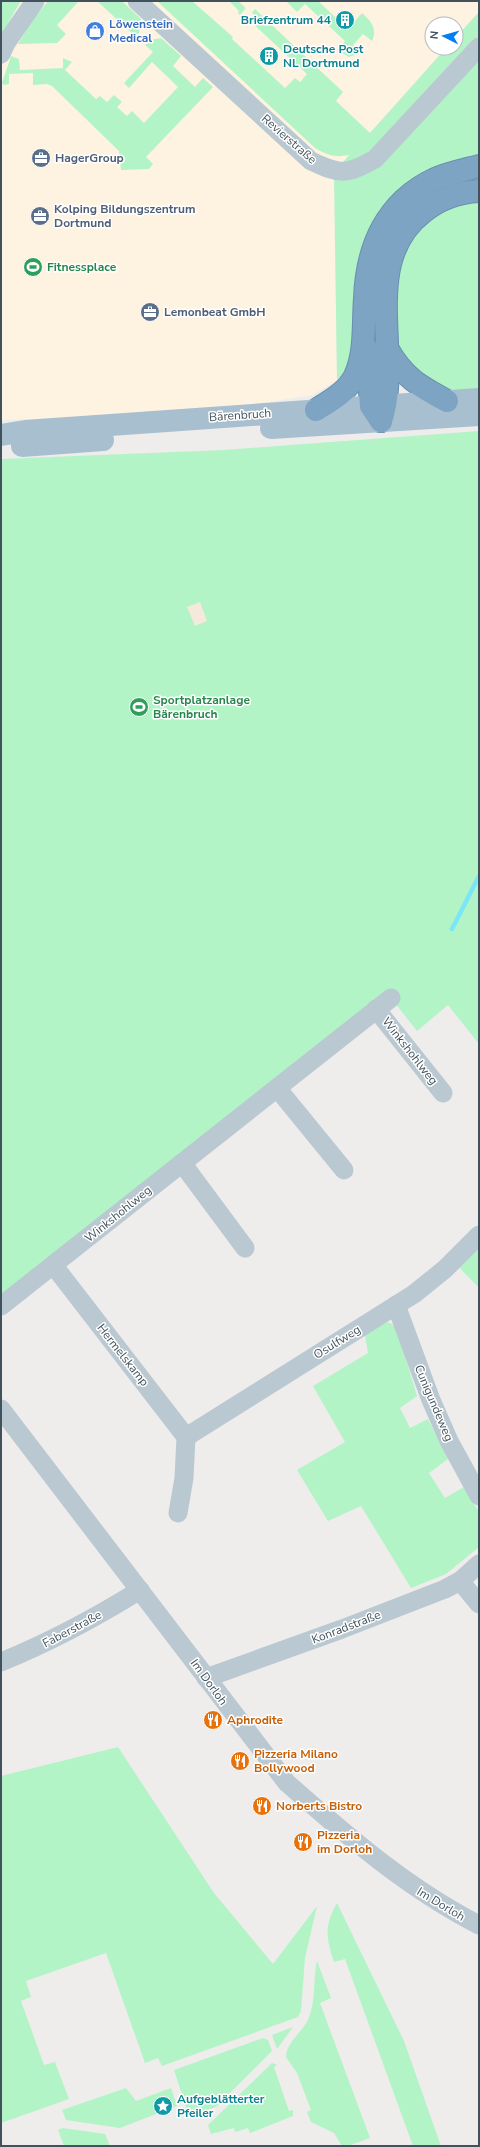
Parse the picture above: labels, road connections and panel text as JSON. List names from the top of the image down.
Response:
{
  "streets": {
    "main road": ["Bärenbruch"],
    "street": [
      "Revierstraße",
      "Winkshohlweg",
      "Osulfweg",
      "Hermelskamp",
      "Cunigundeweg",
      "Konradstraße",
      "Faberstraße",
      "Im Dorloh"
    ]
  },
  "crossings": [
    ["Winkshohlweg", "Hermelskamp"],
    ["Osulfweg", "Hermelskamp"],
    ["Osulfweg", "Cunigundeweg"],
    ["Konradstraße", "Im Dorloh"],
    ["Faberstraße", "Im Dorloh"]
  ],
  "places": {
    "building": ["Briefzentrum 44", "Deutsche Post NL Dortmund"],
    "shop": ["Löwenstein Medical"],
    "office": ["HagerGroup", "Kolping Bildungszentrum Dortmund", "Lemonbeat GmbH"],
    "sports": ["Fitnessplace", "Sportplatzanlage Bärenbruch"],
    "restaurant": [
      "Aphrodite",
      "Pizzeria Milano Bollywood",
      "Norberts Bistro",
      "Pizzeria im Dorloh"
    ],
    "place": ["Aufgeblätterter Pfeiler"]
  },
  "north": "left"
}
